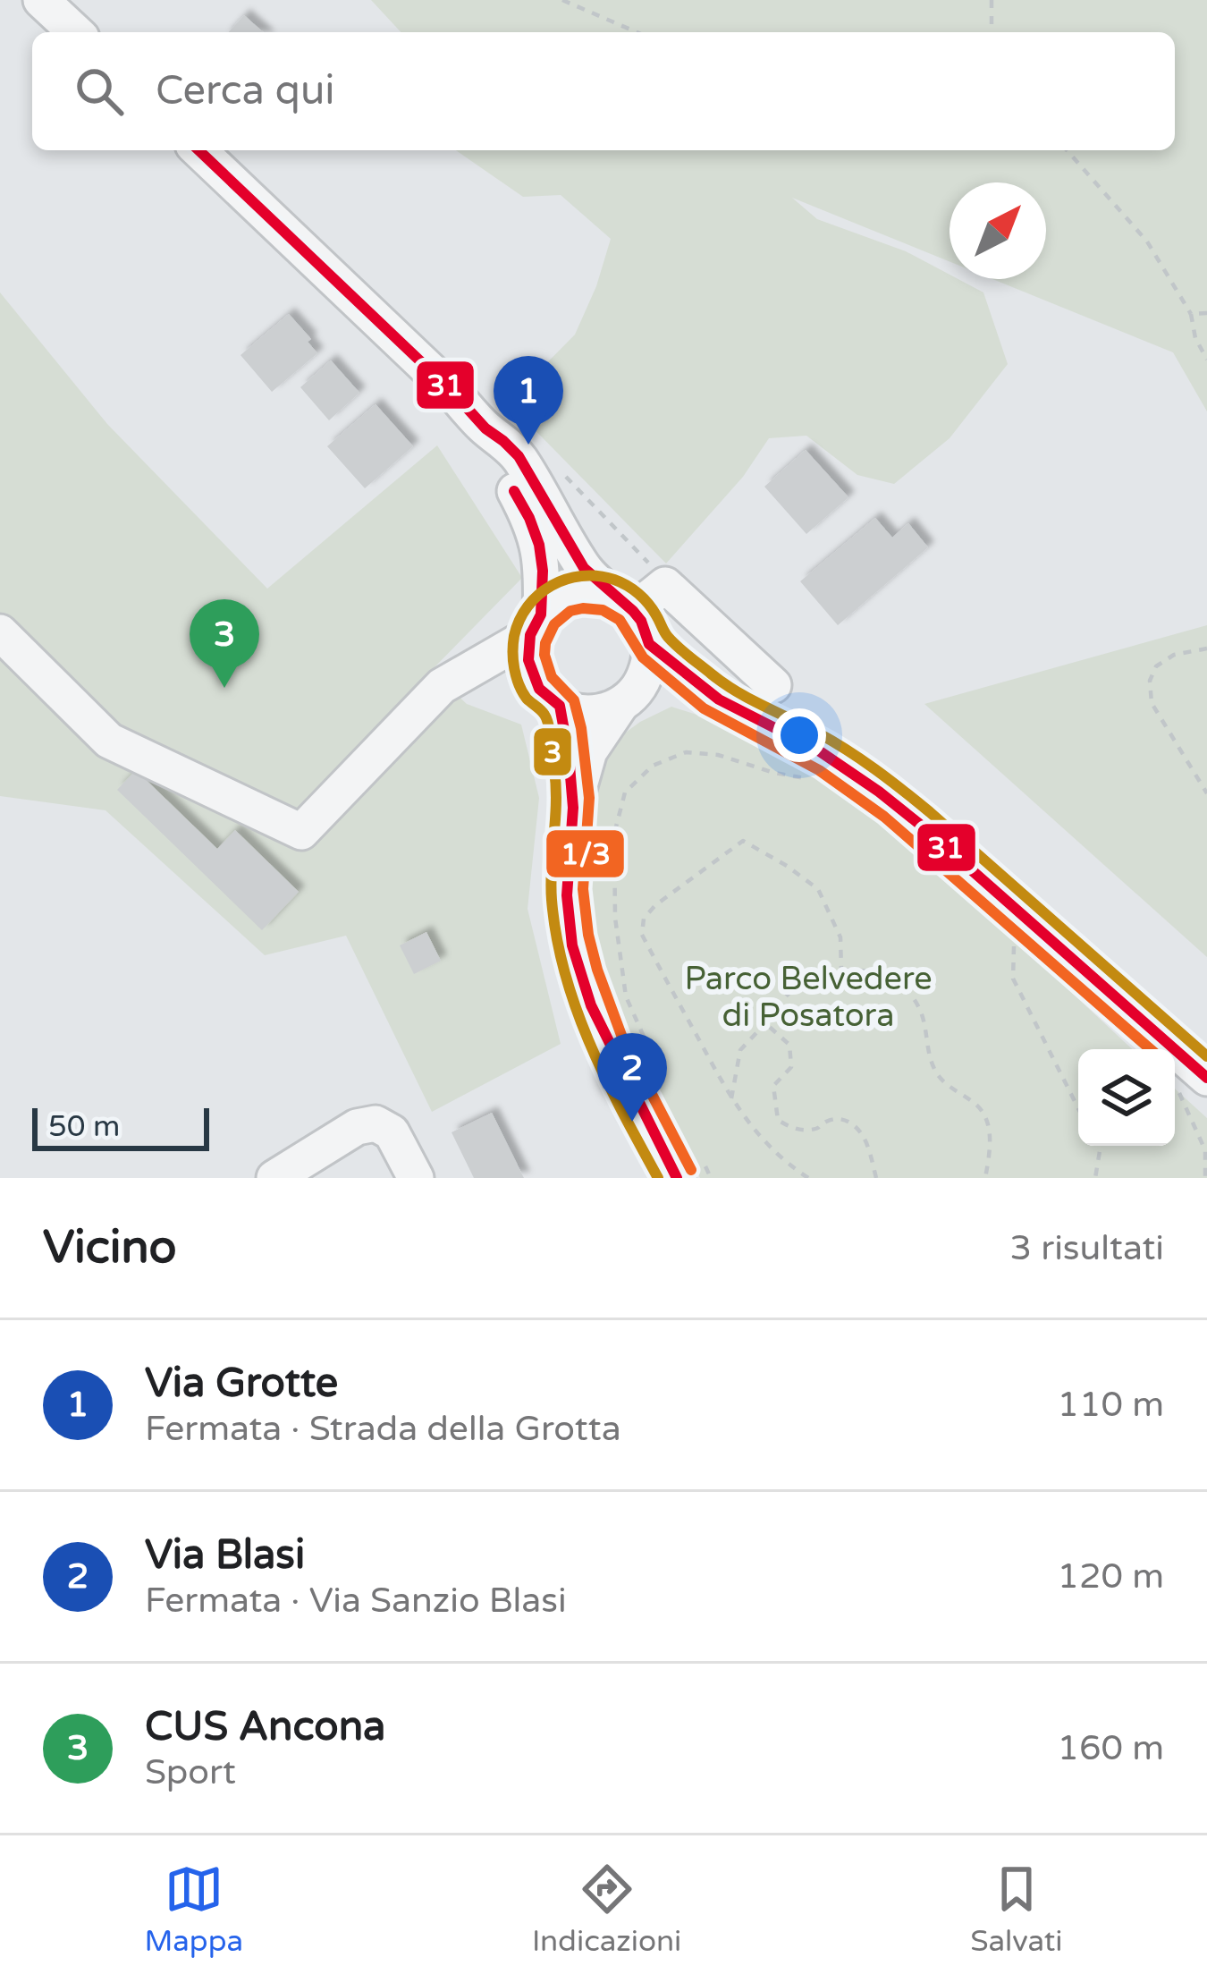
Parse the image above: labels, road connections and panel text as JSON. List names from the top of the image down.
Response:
{
  "parks": ["Parco Belvedere di Posatora"],
  "lines": ["transit line 31", "transit line 3", "transit line 1/3"],
  "scale_bar": "50 m",
  "north": "top right",
  "page": {
    "search": "Cerca qui",
    "pins": ["1", "3", "2"],
    "scale": "50 m",
    "heading": ["Vicino", "3 risultati"],
    "list": [
      {
        "mark": "1",
        "name": "Via Grotte",
        "note": "Fermata · Strada della Grotta",
        "value": "110 m"
      },
      {
        "mark": "2",
        "name": "Via Blasi",
        "note": "Fermata · Via Sanzio Blasi",
        "value": "120 m"
      },
      {
        "mark": "3",
        "name": "CUS Ancona",
        "note": "Sport",
        "value": "160 m"
      }
    ],
    "nav": ["Mappa", "Indicazioni", "Salvati"]
  }
}
